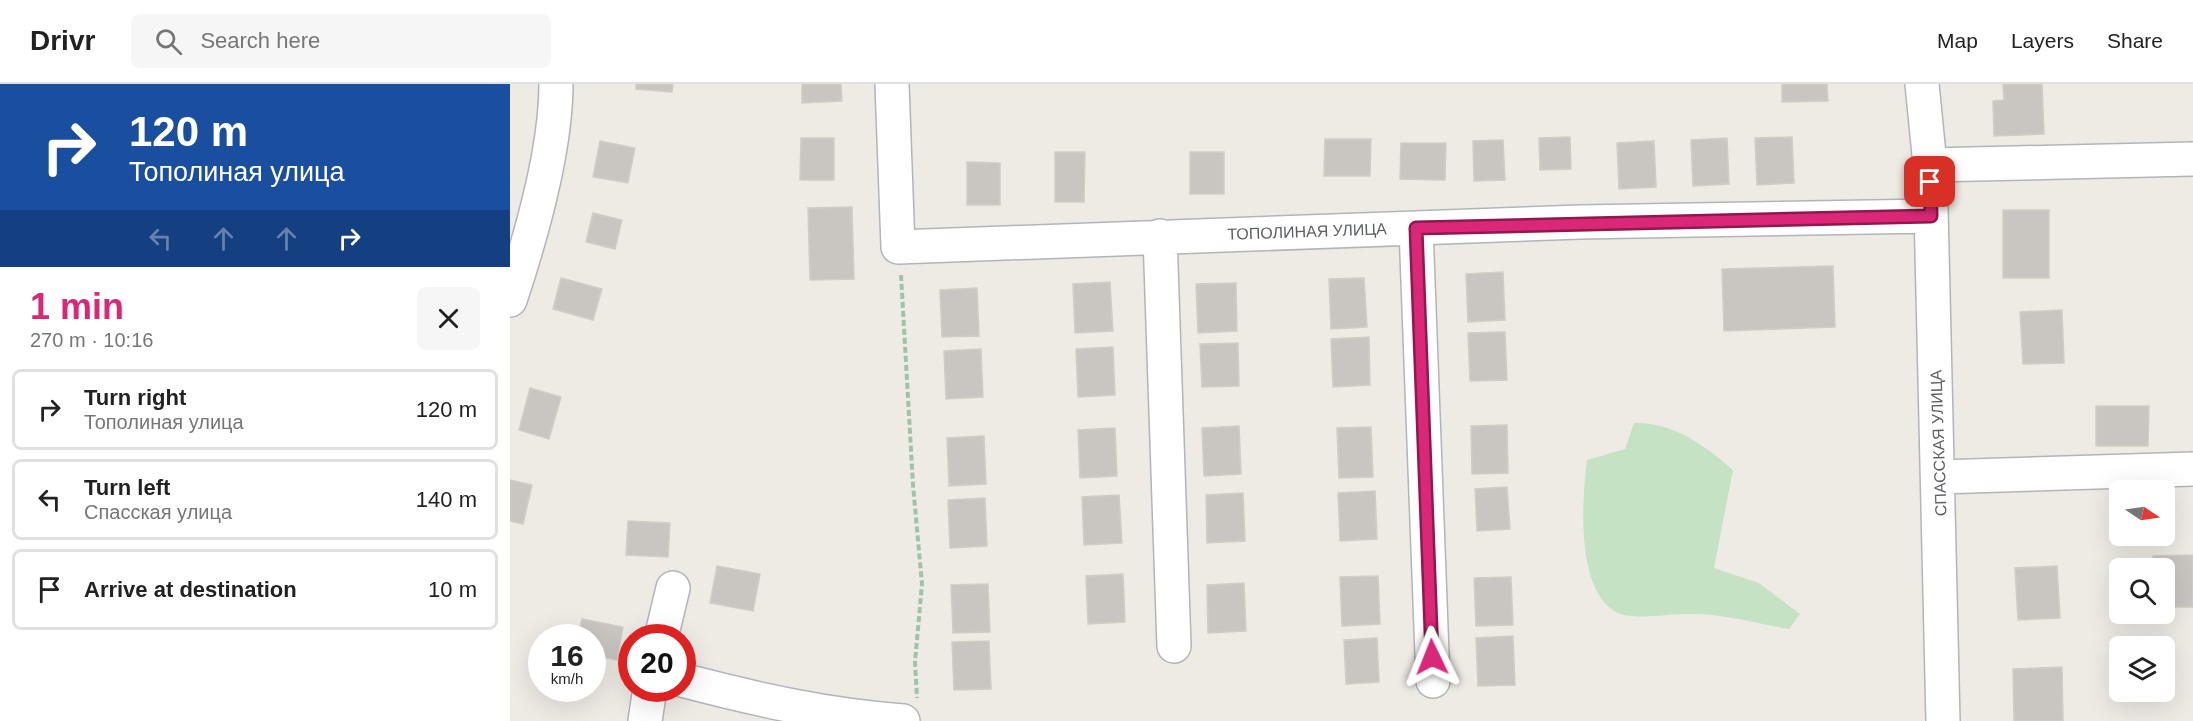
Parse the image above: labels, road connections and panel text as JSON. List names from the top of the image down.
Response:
{
  "streets": {
    "street": ["ТОПОЛИНАЯ УЛИЦА", "СПАССКАЯ УЛИЦА"]
  },
  "crossings": [
    ["ТОПОЛИНАЯ УЛИЦА", "СПАССКАЯ УЛИЦА"]
  ],
  "north": "right",
  "page": {
    "header": "Drivr",
    "search": "Search here",
    "nav": ["Map", "Layers", "Share"],
    "turn": ["120 m", "Тополиная улица"],
    "heading": ["1 min", "270 m · 10:16"],
    "list": [
      {
        "name": "Turn right",
        "note": "Тополиная улица",
        "value": "120 m"
      },
      {
        "name": "Turn left",
        "note": "Спасская улица",
        "value": "140 m"
      },
      {
        "name": "Arrive at destination",
        "value": "10 m"
      }
    ],
    "speed": "16 km/h",
    "limit": "20"
  }
}
